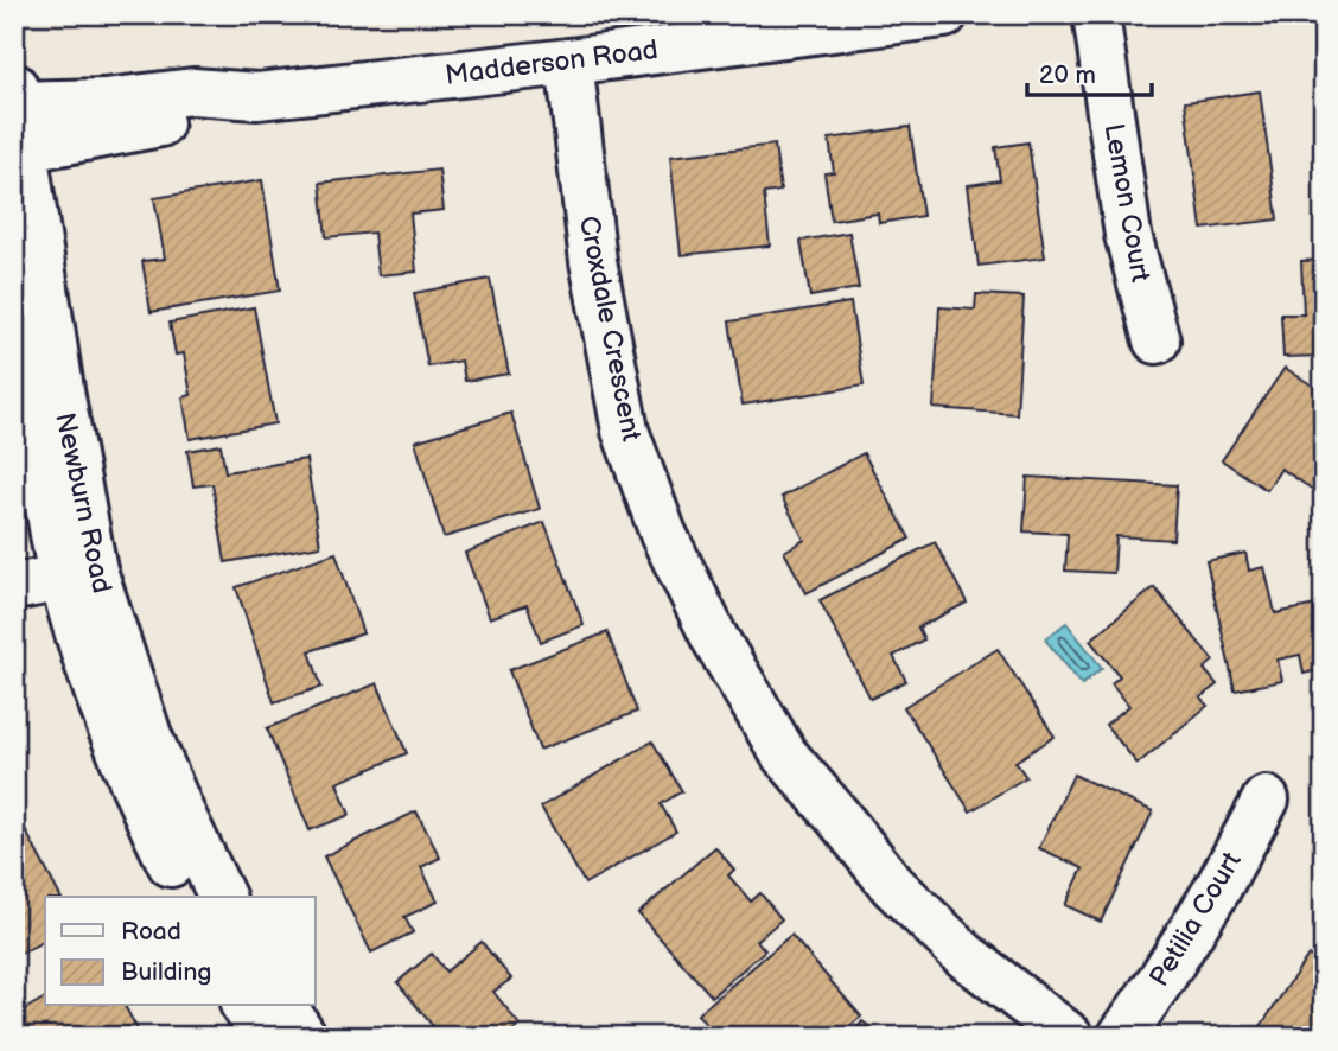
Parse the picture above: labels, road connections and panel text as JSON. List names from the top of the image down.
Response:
{
  "streets": {
    "street": [
      "Madderson Road",
      "Lemon Court",
      "Croxdale Crescent",
      "Newburn Road",
      "Petilia Court"
    ]
  },
  "crossings": [
    ["Madderson Road", "Croxdale Crescent"],
    ["Madderson Road", "Newburn Road"]
  ],
  "legend": ["Road", "Building"],
  "scale_bar": "20 m"
}
